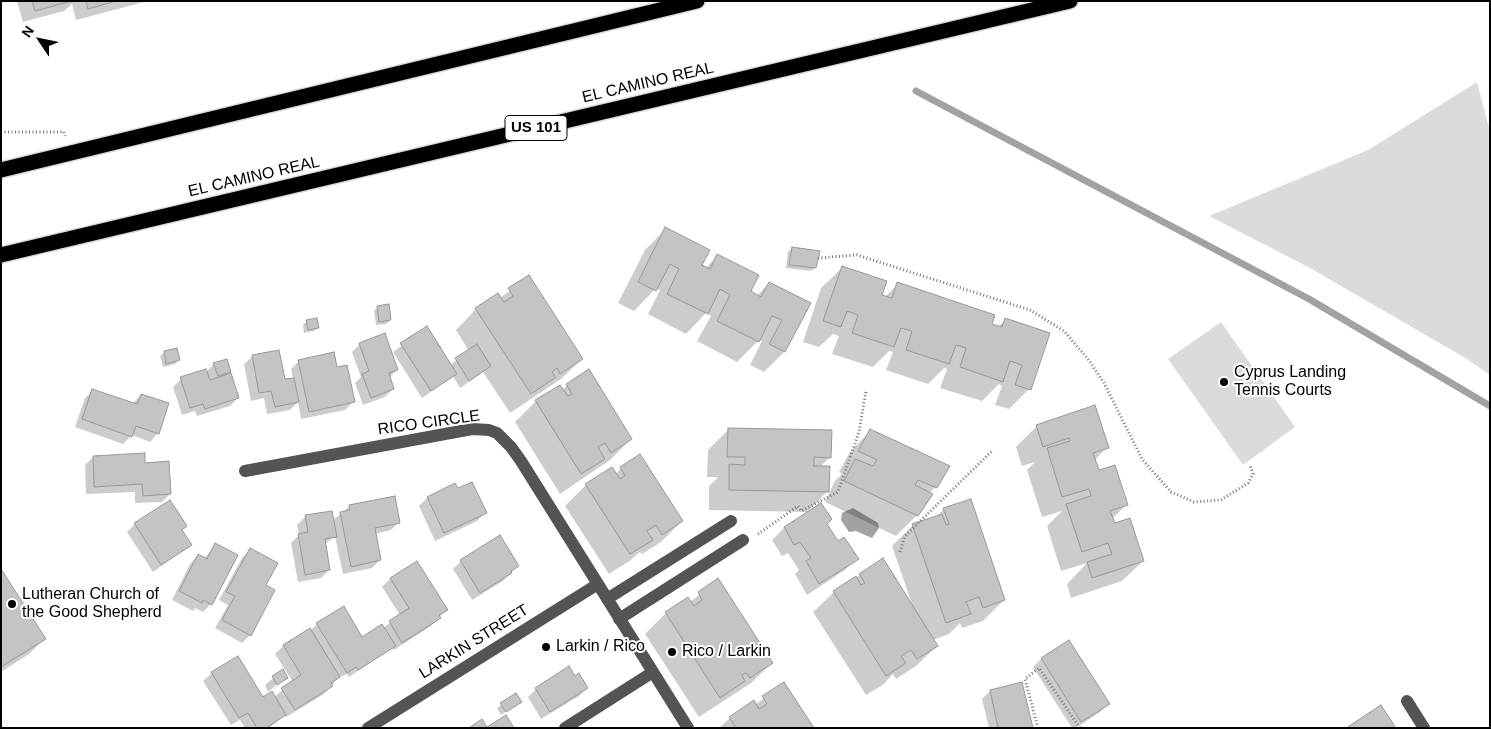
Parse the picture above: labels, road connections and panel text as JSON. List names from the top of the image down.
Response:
{
  "streets": {
    "highway": ["EL CAMINO REAL", "US 101"],
    "street": ["RICO CIRCLE", "LARKIN STREET"]
  },
  "crossings": [
    ["RICO CIRCLE", "LARKIN STREET"]
  ],
  "places": [
    "Cyprus Landing Tennis Courts",
    "Lutheran Church of the Good Shepherd",
    "Larkin / Rico",
    "Rico / Larkin"
  ],
  "north": "top left"
}
